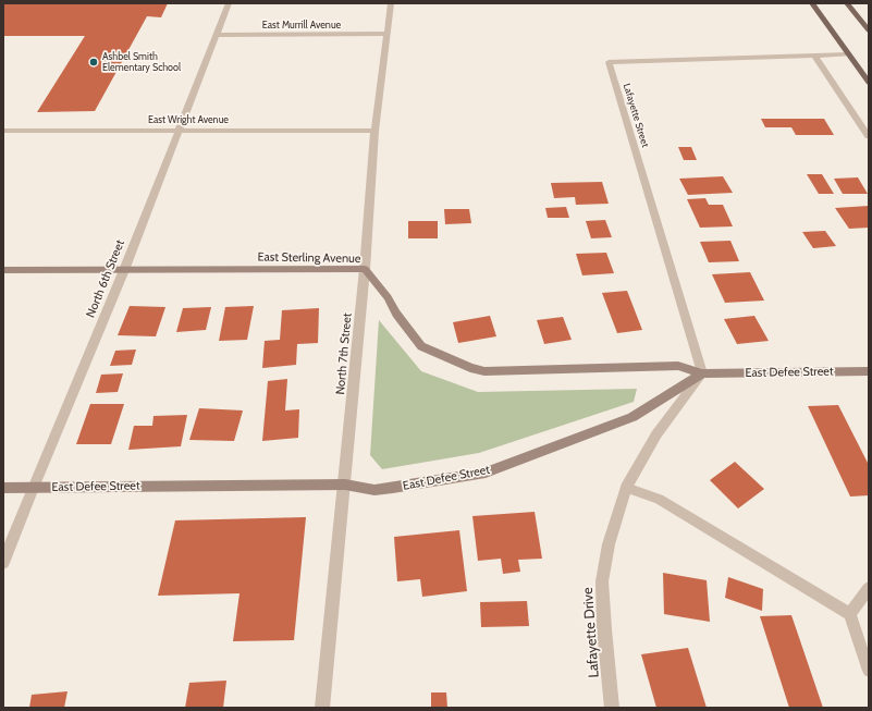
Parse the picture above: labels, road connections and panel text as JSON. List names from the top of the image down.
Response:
{
  "streets": {
    "main road": ["East Sterling Avenue", "East Defee Street"],
    "street": [
      "East Murrill Avenue",
      "Lafayette Street",
      "East Wright Avenue",
      "North 6th Street",
      "North 7th Street",
      "Lafayette Drive"
    ]
  },
  "crossings": [
    ["East Murrill Avenue", "North 6th Street"],
    ["East Murrill Avenue", "North 7th Street"],
    ["Lafayette Street", "East Sterling Avenue"],
    ["Lafayette Street", "East Defee Street"],
    ["Lafayette Street", "Lafayette Drive"],
    ["East Wright Avenue", "North 6th Street"],
    ["East Wright Avenue", "North 7th Street"],
    ["East Sterling Avenue", "North 6th Street"],
    ["East Sterling Avenue", "North 7th Street"],
    ["East Sterling Avenue", "East Defee Street"],
    ["East Sterling Avenue", "Lafayette Drive"],
    ["North 6th Street", "East Defee Street"],
    ["North 7th Street", "East Defee Street"],
    ["East Defee Street", "Lafayette Drive"]
  ],
  "places": ["Ashbel Smith Elementary School"]
}
